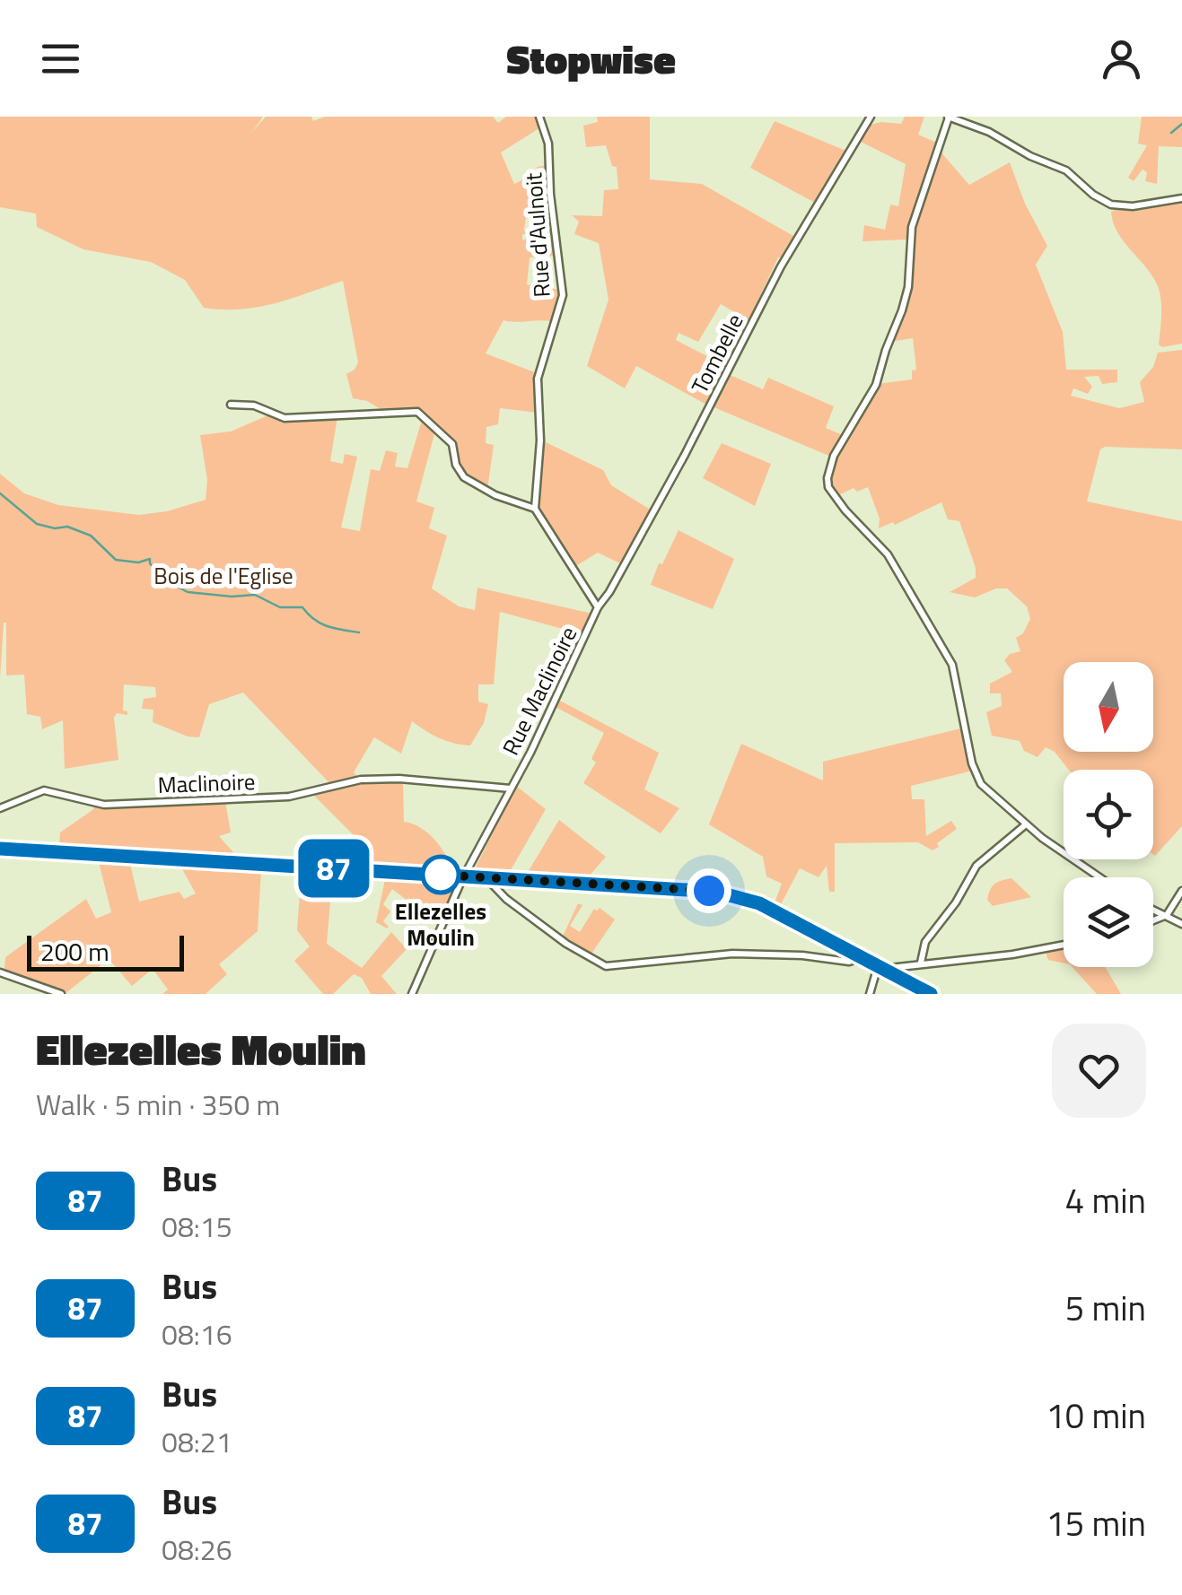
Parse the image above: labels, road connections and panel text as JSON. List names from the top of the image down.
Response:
{
  "streets": {
    "street": [
      "Rue d'Aulnoit",
      "Tombelle",
      "Rue Maclinoire",
      "Maclinoire"
    ]
  },
  "crossings": [
    ["Tombelle", "Rue Maclinoire"],
    ["Rue Maclinoire", "Maclinoire"]
  ],
  "parks": ["Bois de l'Eglise"],
  "places": ["Ellezelles Moulin"],
  "lines": ["bus line 87"],
  "scale_bar": "200 m",
  "north": "bottom",
  "page": {
    "header": "Stopwise",
    "on_map": "87",
    "scale": "200 m",
    "heading": ["Ellezelles Moulin", "Walk · 5 min · 350 m"],
    "list": [
      {
        "mark": "87",
        "name": "Bus",
        "note": "08:15",
        "value": "4 min"
      },
      {
        "mark": "87",
        "name": "Bus",
        "note": "08:16",
        "value": "5 min"
      },
      {
        "mark": "87",
        "name": "Bus",
        "note": "08:21",
        "value": "10 min"
      },
      {
        "mark": "87",
        "name": "Bus",
        "note": "08:26",
        "value": "15 min"
      }
    ]
  }
}
